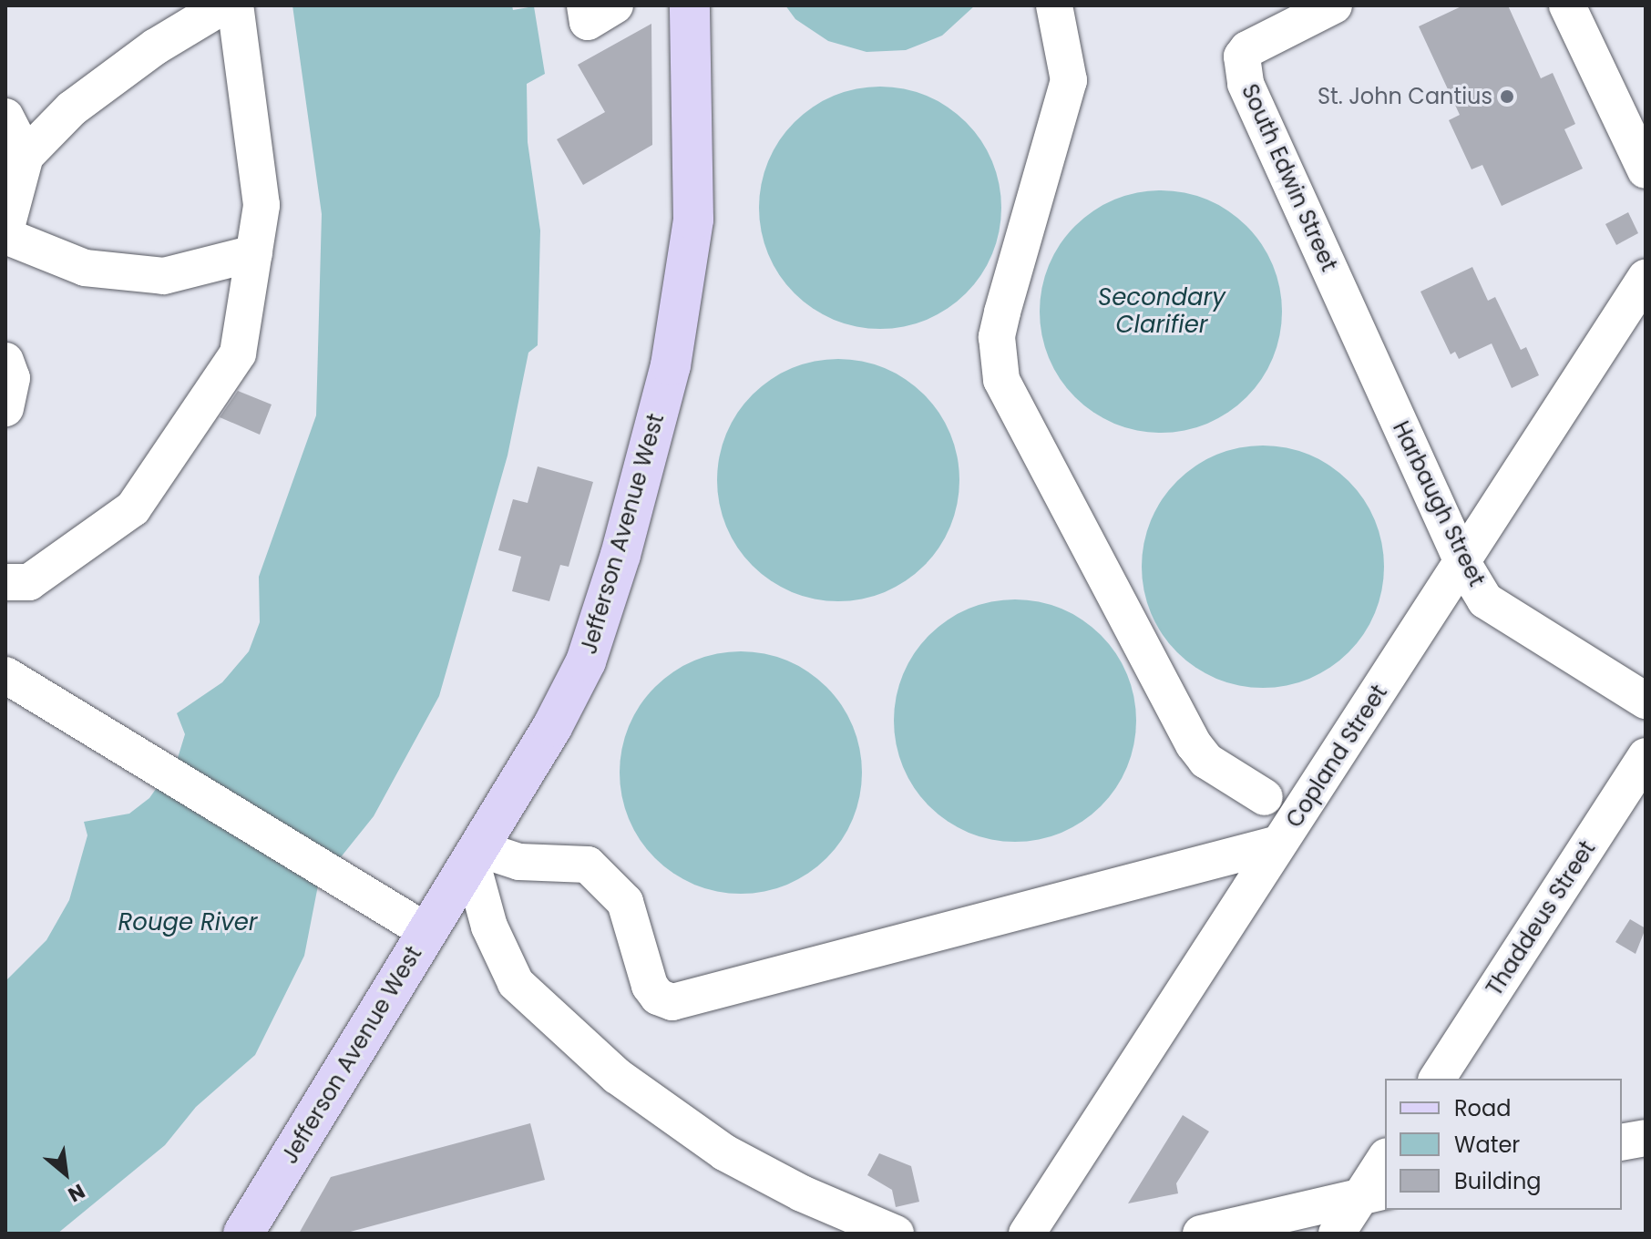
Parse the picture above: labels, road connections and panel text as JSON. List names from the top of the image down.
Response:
{
  "streets": {
    "main road": ["Jefferson Avenue West"],
    "street": [
      "South Edwin Street",
      "Harbaugh Street",
      "Copland Street",
      "Thaddeus Street"
    ]
  },
  "crossings": [
    ["South Edwin Street", "Harbaugh Street"],
    ["Harbaugh Street", "Copland Street"]
  ],
  "water": ["Secondary Clarifier", "Rouge River"],
  "places": ["St. John Cantius"],
  "legend": ["Road", "Water", "Building"],
  "north": "bottom right"
}
